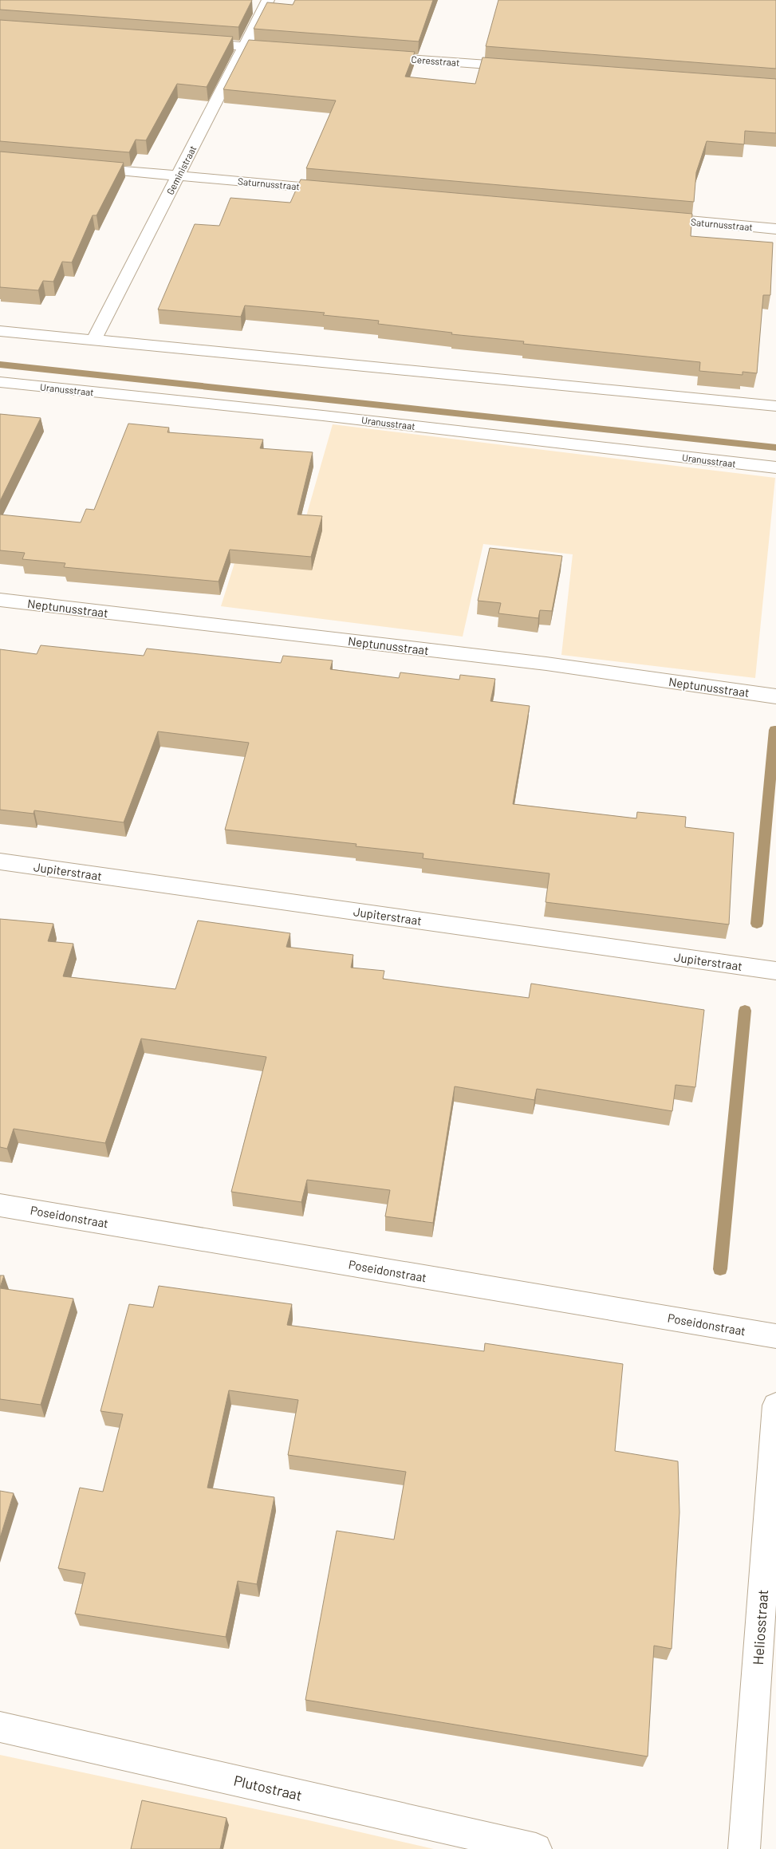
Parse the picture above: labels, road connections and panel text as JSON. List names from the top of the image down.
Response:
{
  "streets": {
    "street": [
      "Ceresstraat",
      "Geministraat",
      "Saturnusstraat",
      "Uranusstraat",
      "Neptunusstraat",
      "Jupiterstraat",
      "Poseidonstraat",
      "Heliosstraat",
      "Plutostraat"
    ]
  },
  "crossings": [
    ["Geministraat", "Saturnusstraat"]
  ]
}
